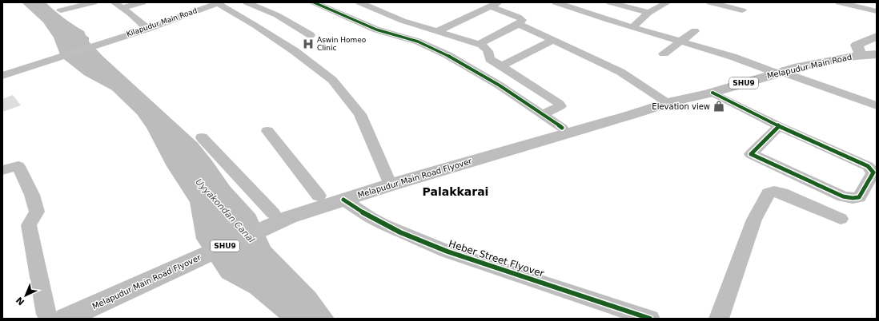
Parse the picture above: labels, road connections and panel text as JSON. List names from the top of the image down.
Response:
{
  "streets": {
    "main road": ["Melapudur Main Road", "SHU9", "Melapudur Main Road Flyover"],
    "street": ["Kilapudur Main Road", "Heber Street Flyover"]
  },
  "crossings": [
    ["Melapudur Main Road", "Melapudur Main Road Flyover"],
    ["Melapudur Main Road Flyover", "Heber Street Flyover"]
  ],
  "districts": ["Palakkarai"],
  "water": ["Uyyakondan Canal"],
  "places": {
    "hospital": ["Aswin Homeo Clinic"],
    "shop": ["Elevation view"]
  },
  "north": "bottom left"
}
